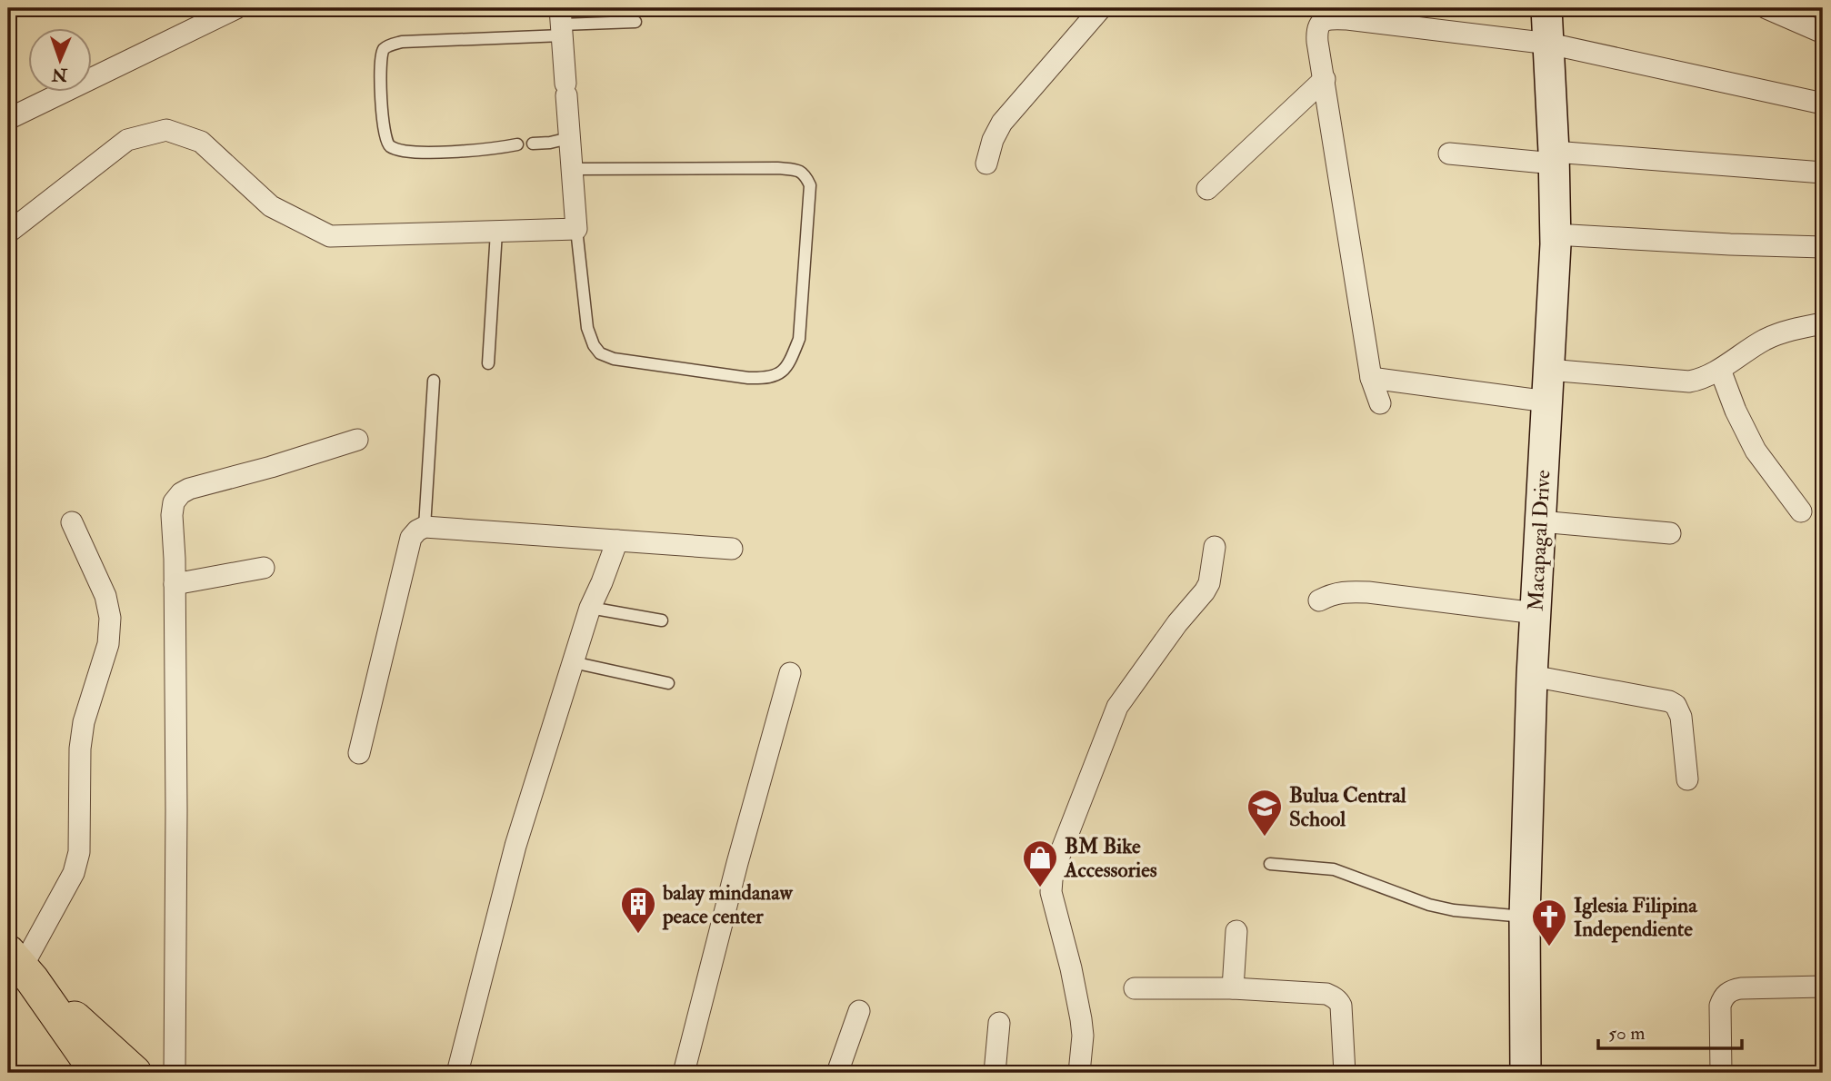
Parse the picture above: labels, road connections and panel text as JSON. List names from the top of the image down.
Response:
{
  "streets": {
    "main road": ["Macapagal Drive"]
  },
  "places": {
    "school or university": ["Bulua Central School"],
    "shop": ["BM Bike Accessories"],
    "building": ["balay mindanaw peace center"],
    "church": ["Iglesia Filipina Independiente"]
  },
  "scale_bar": "50 m",
  "north": "bottom"
}
